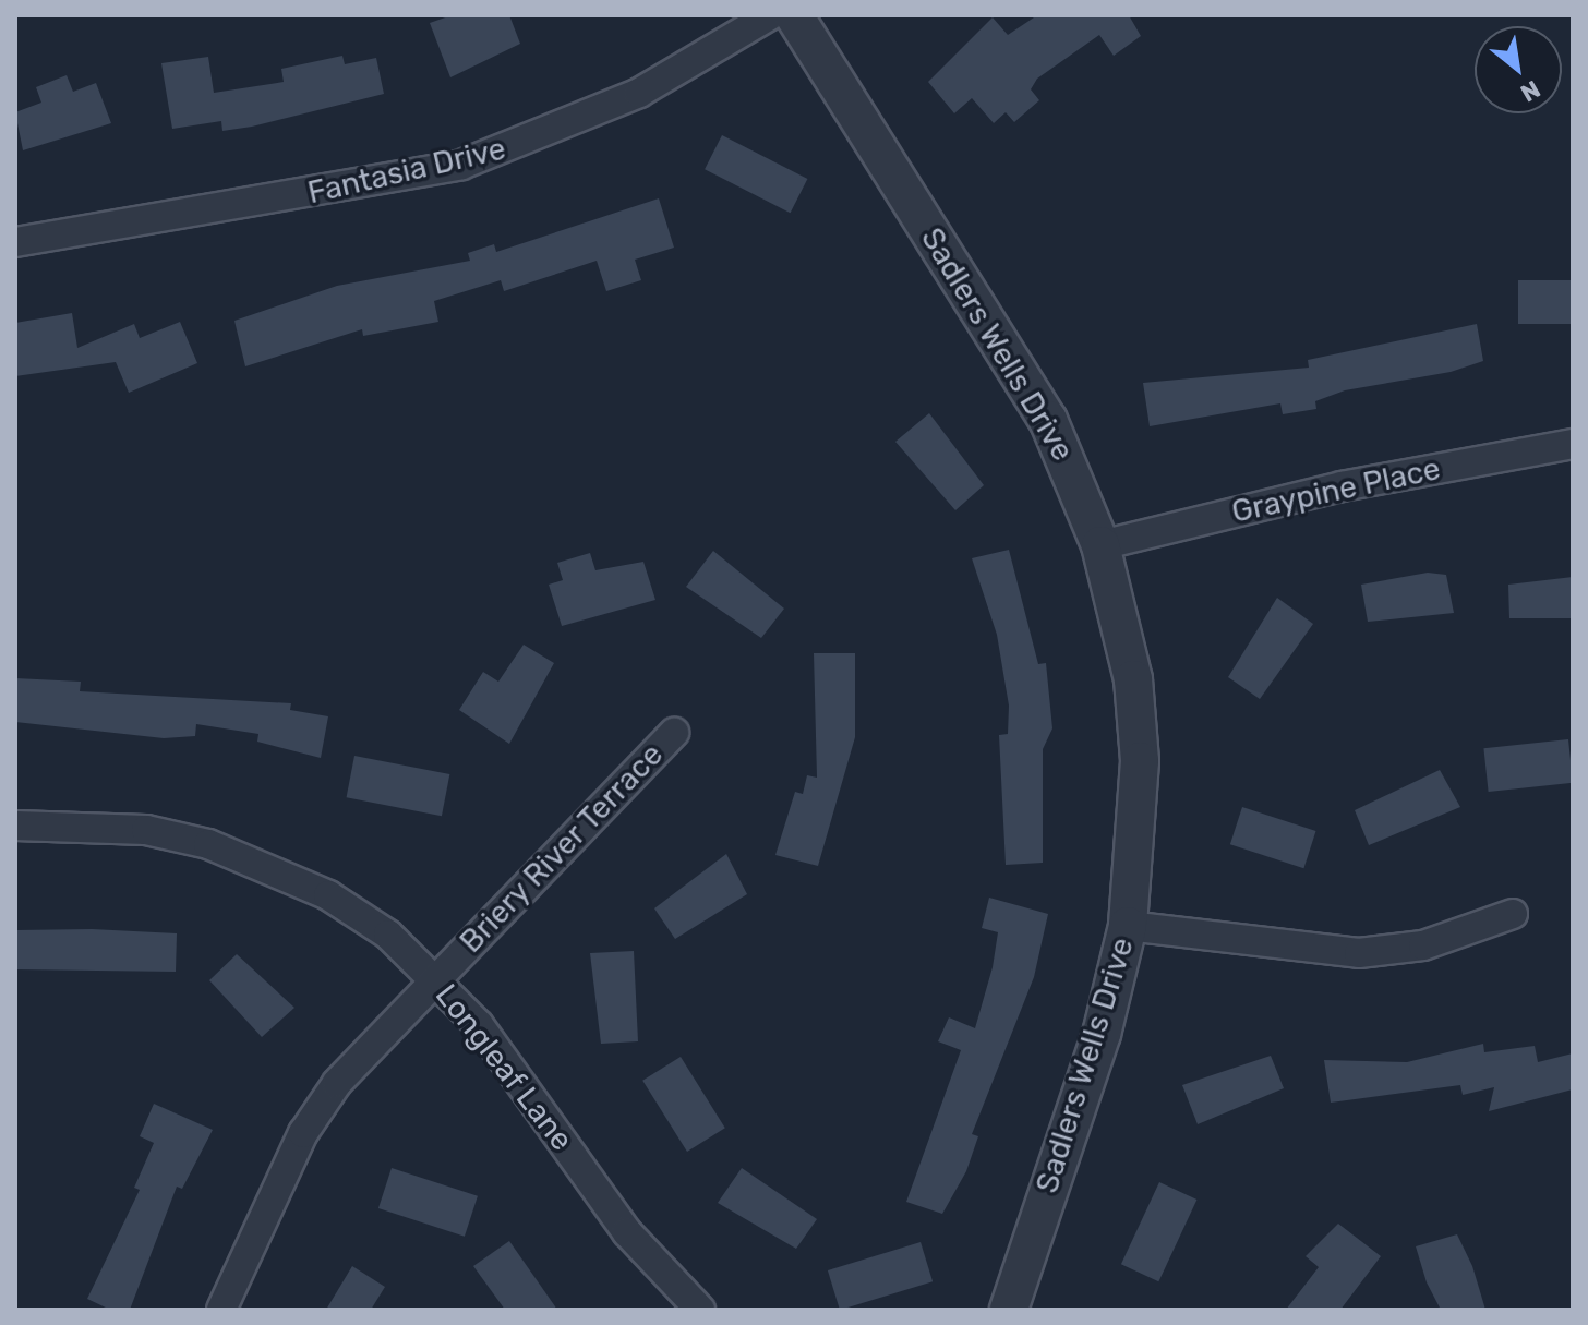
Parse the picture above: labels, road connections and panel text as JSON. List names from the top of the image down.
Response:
{
  "streets": {
    "street": [
      "Fantasia Drive",
      "Sadlers Wells Drive",
      "Graypine Place",
      "Briery River Terrace",
      "Longleaf Lane"
    ]
  },
  "crossings": [
    ["Sadlers Wells Drive", "Graypine Place"],
    ["Briery River Terrace", "Longleaf Lane"]
  ],
  "north": "bottom right"
}
